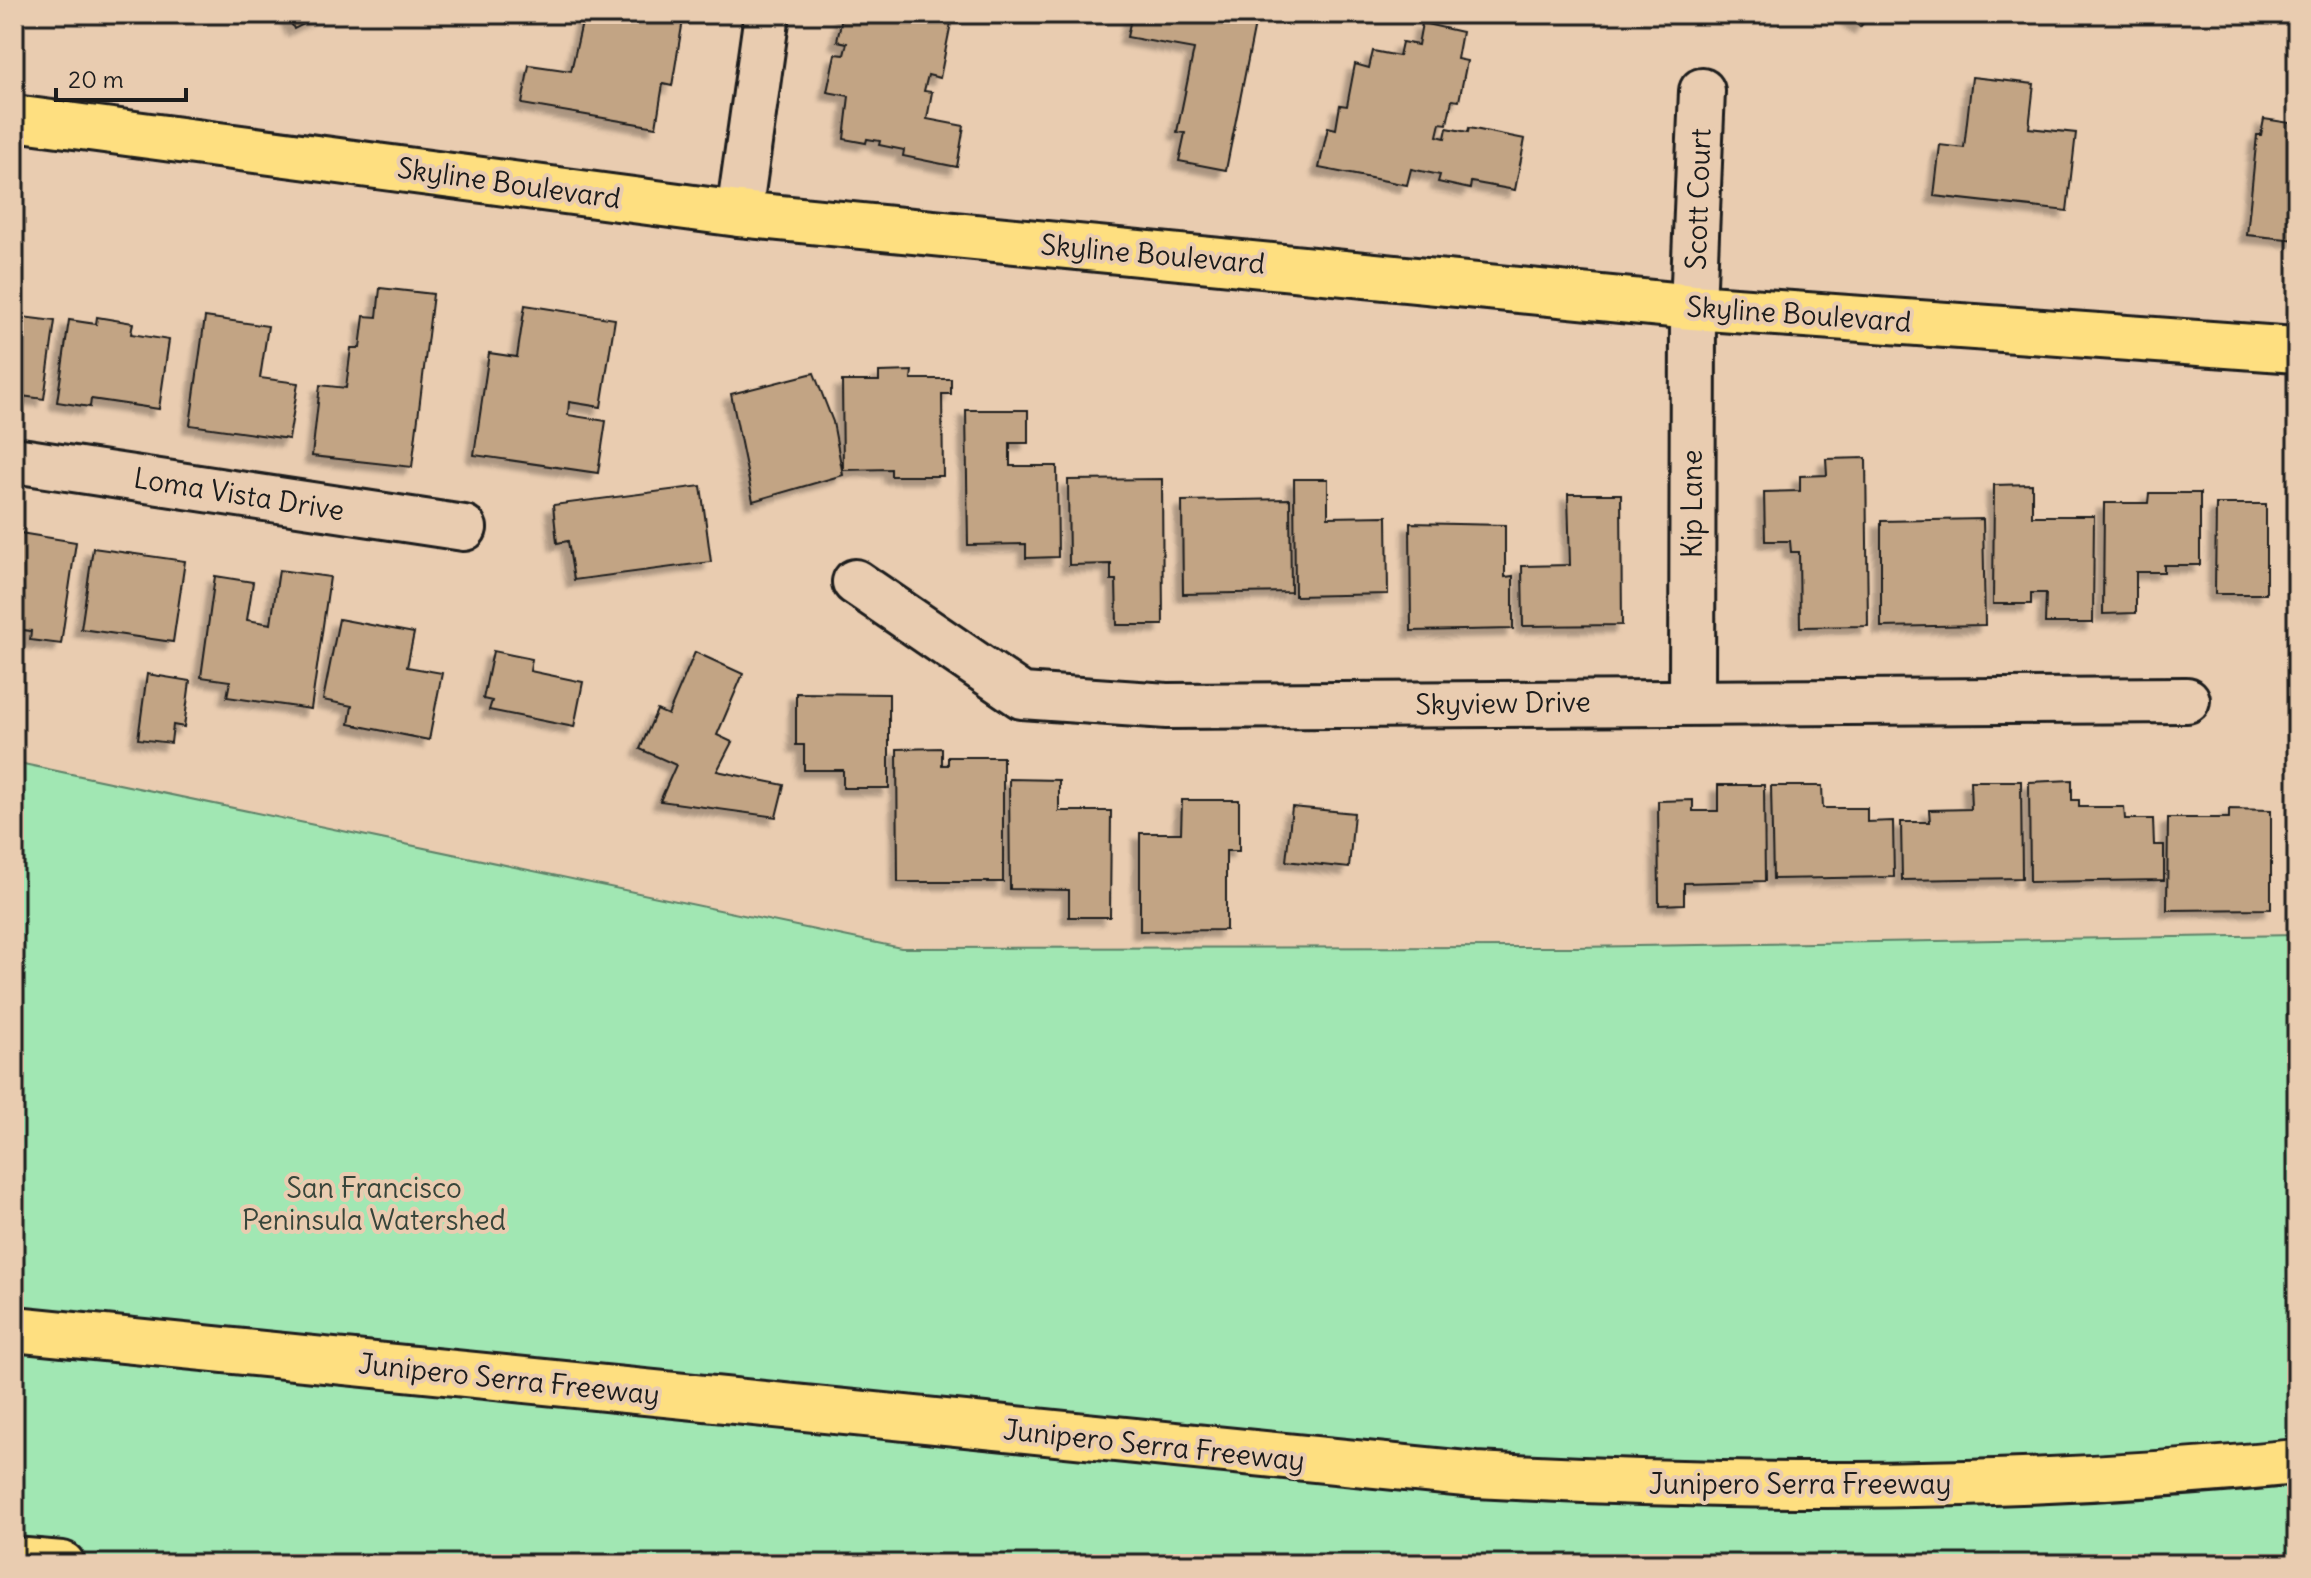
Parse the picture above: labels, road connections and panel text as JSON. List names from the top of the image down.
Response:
{
  "streets": {
    "main road": ["Skyline Boulevard", "Junipero Serra Freeway"],
    "street": [
      "Scott Court",
      "Loma Vista Drive",
      "Kip Lane",
      "Skyview Drive"
    ]
  },
  "crossings": [
    ["Skyline Boulevard", "Scott Court"],
    ["Skyline Boulevard", "Kip Lane"],
    ["Scott Court", "Kip Lane"],
    ["Kip Lane", "Skyview Drive"]
  ],
  "parks": ["San Francisco Peninsula Watershed"],
  "scale_bar": "20 m"
}
